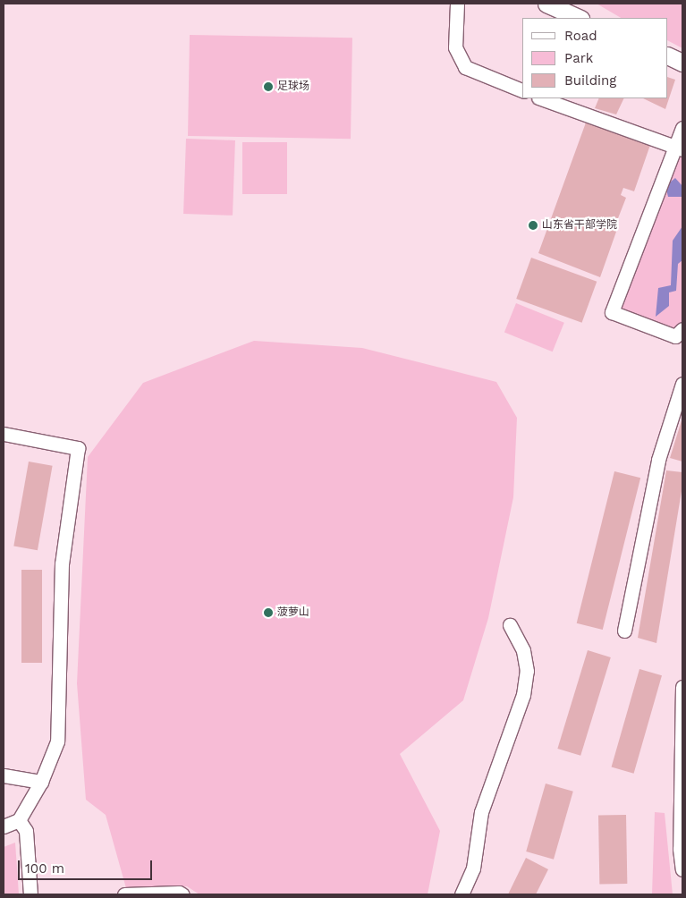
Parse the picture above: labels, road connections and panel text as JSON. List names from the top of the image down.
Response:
{
  "places": ["足球场", "山东省干部学院", "菠萝山"],
  "legend": ["Road", "Park", "Building"],
  "scale_bar": "100 m"
}
